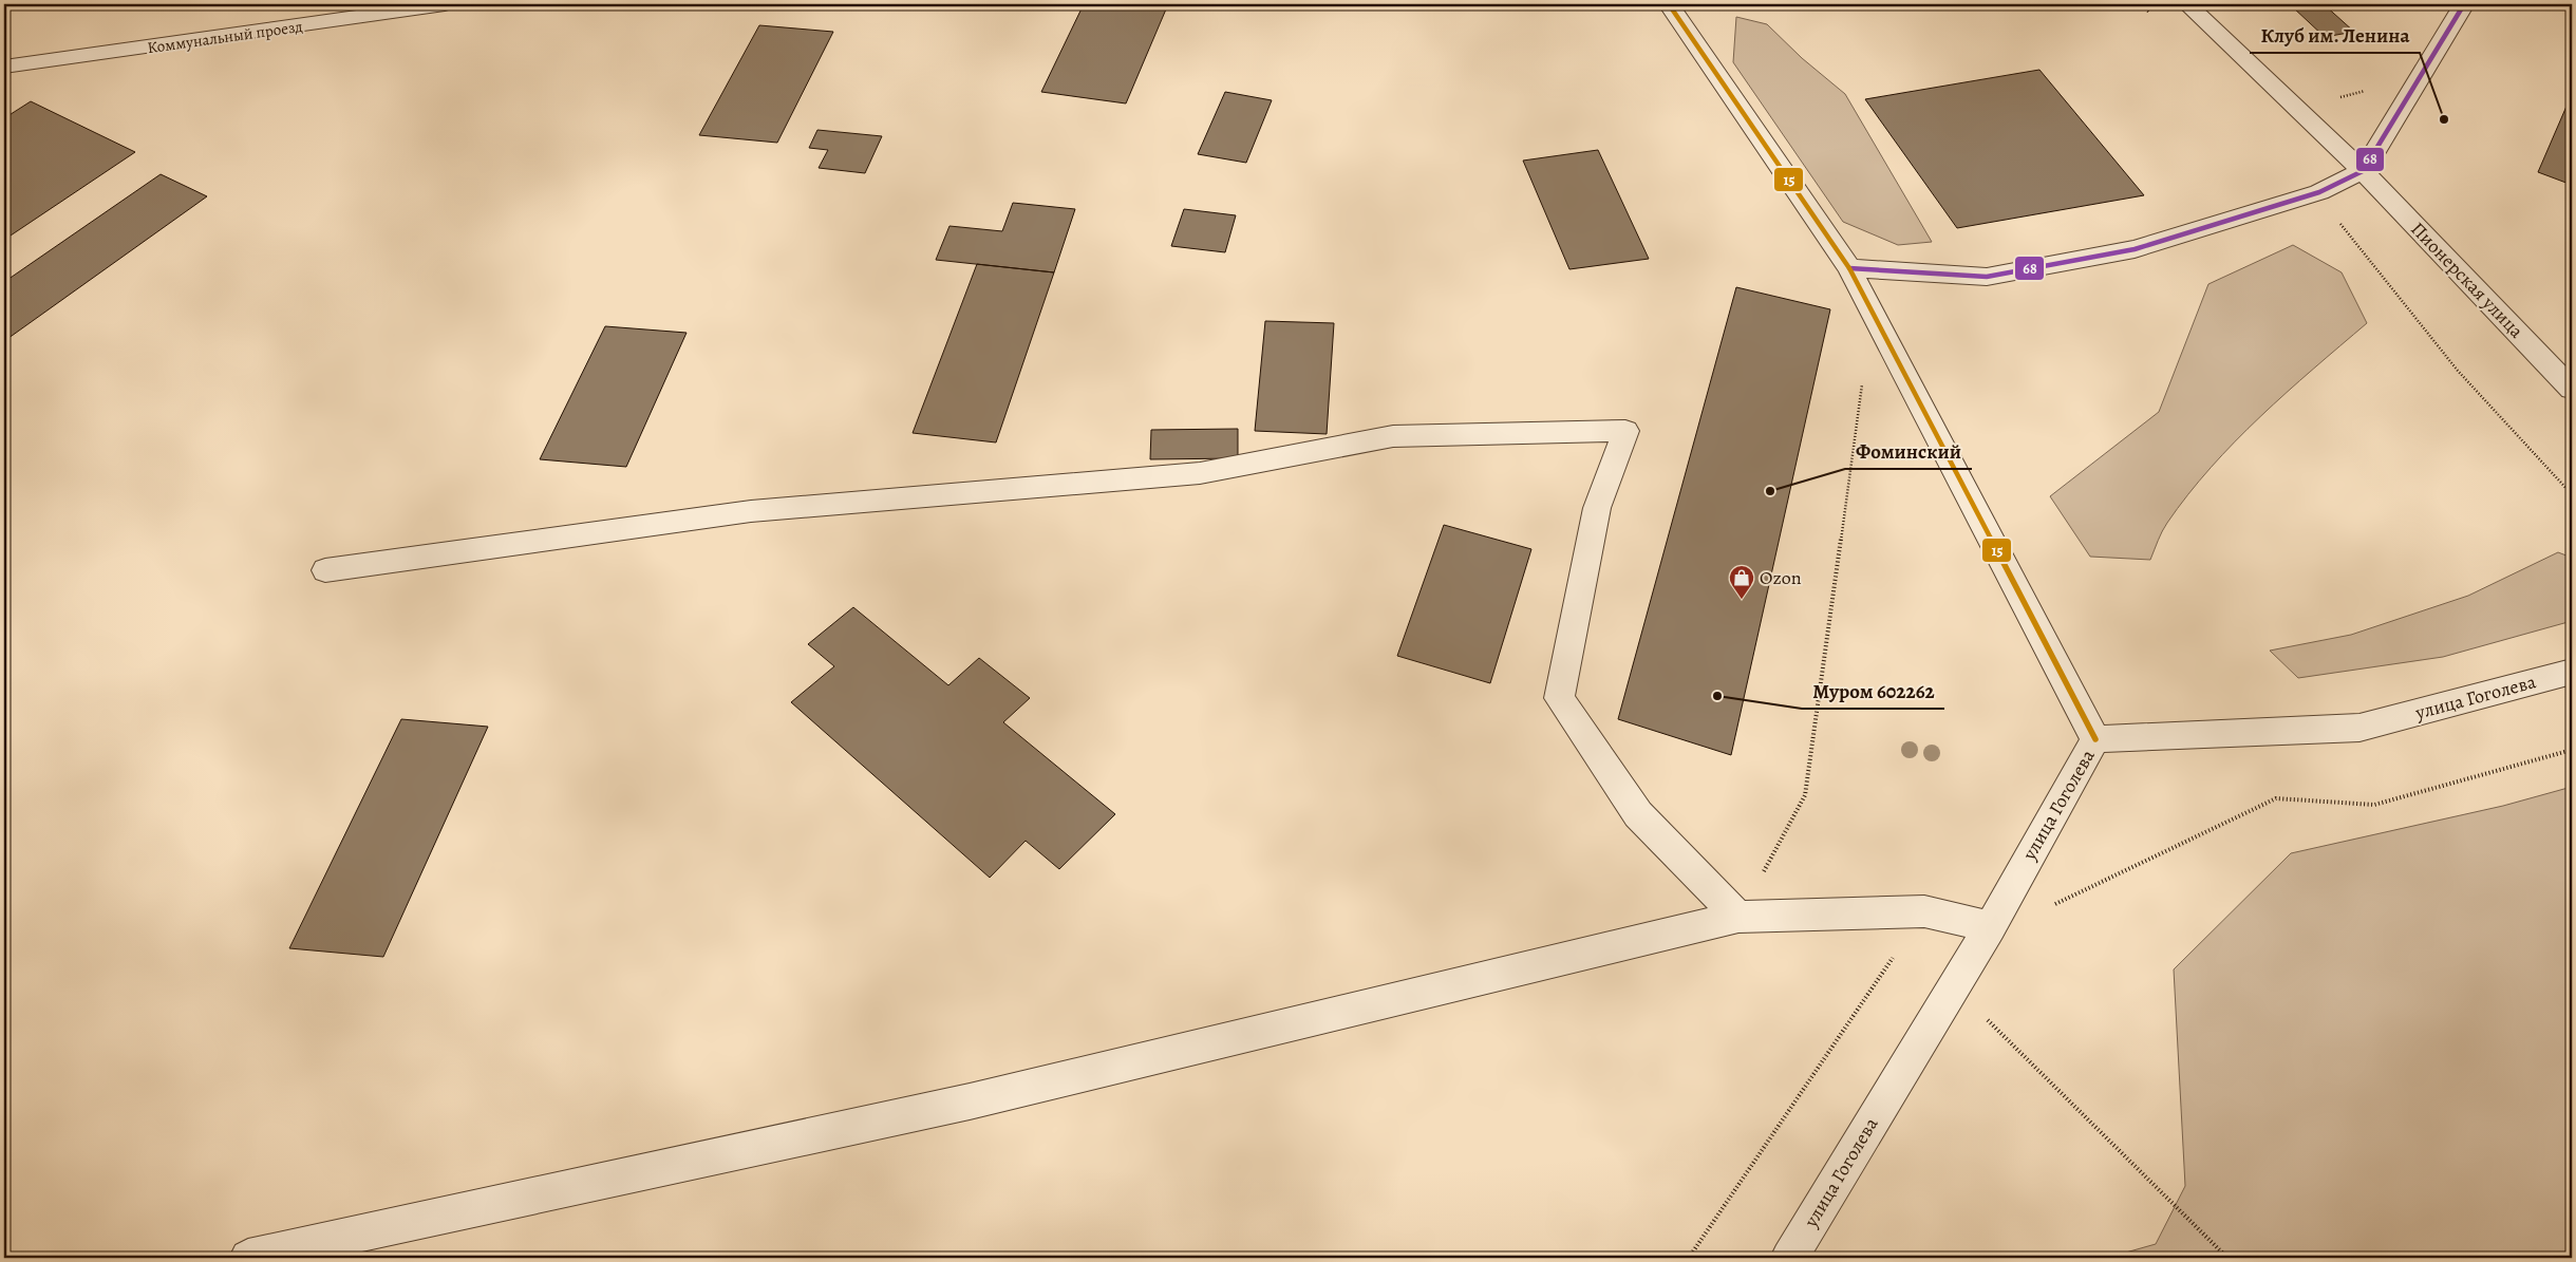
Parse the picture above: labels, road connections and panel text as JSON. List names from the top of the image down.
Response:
{
  "streets": {
    "street": ["Коммунальный проезд", "Пионерская улица", "улица Гоголева"]
  },
  "places": {
    "other": ["Клуб им. Ленина", "Фоминский", "Муром 602262"],
    "shop": ["Ozon"]
  },
  "lines": ["transit line 68", "transit line 15"]
}
